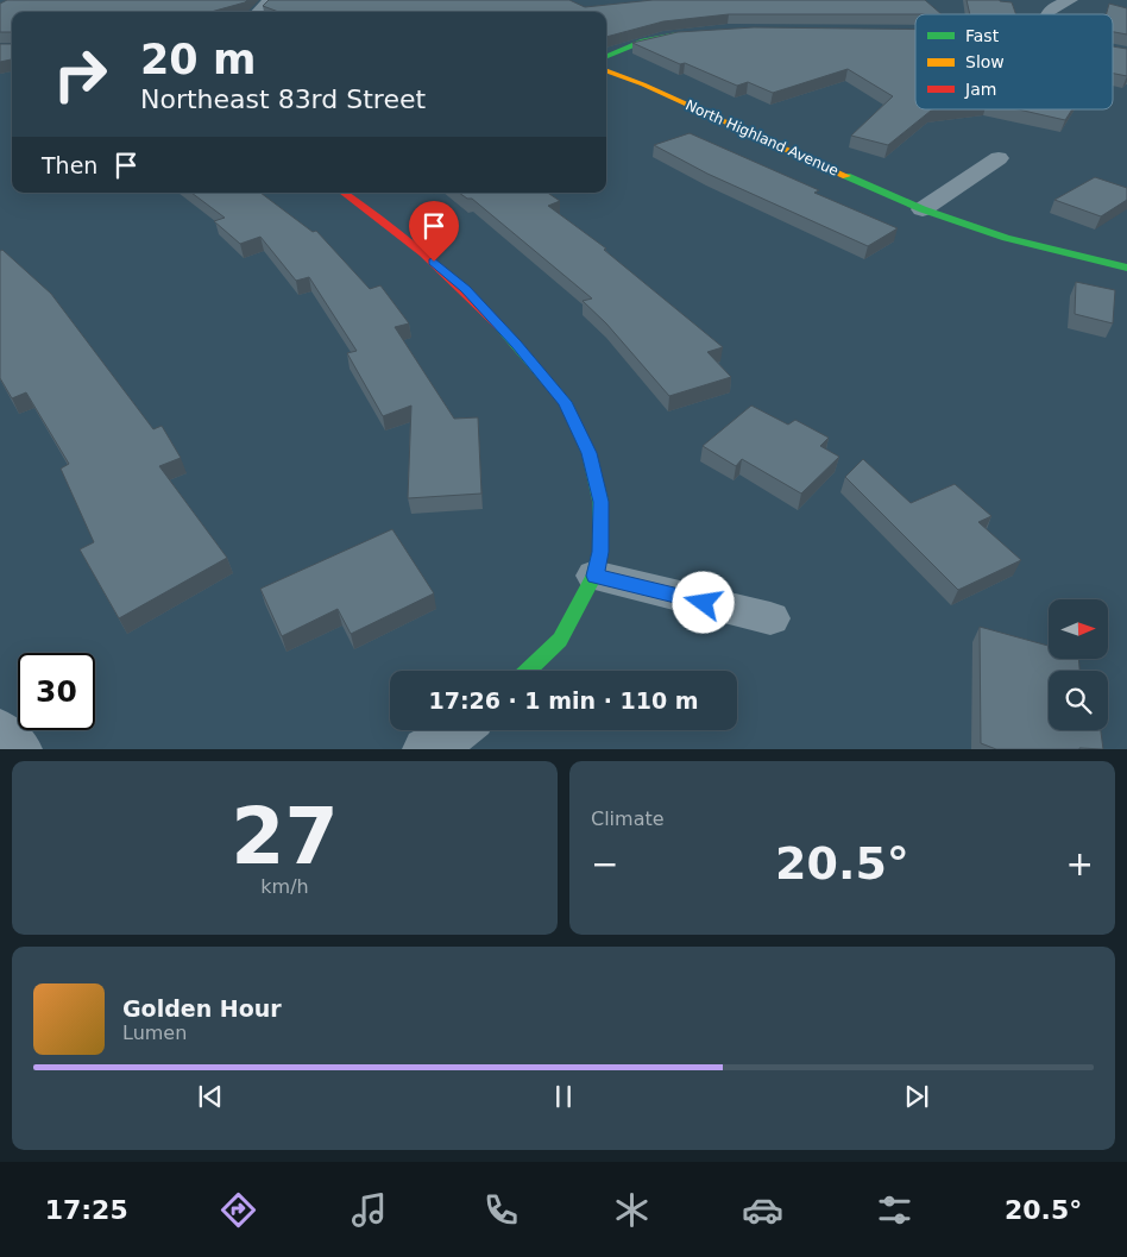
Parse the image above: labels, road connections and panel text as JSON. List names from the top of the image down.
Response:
{
  "streets": {
    "street": ["North Highland Avenue"]
  },
  "legend": ["Fast", "Slow", "Jam"],
  "north": "right",
  "page": {
    "turn": ["20 m", "Northeast 83rd Street"],
    "then": "Then",
    "limit": "30",
    "trip": "17:26 · 1 min · 110 m",
    "tile": [
      ["27", "km/h"],
      "Climate"
    ],
    "heat": ["−", "20.5°", "+"],
    "song": ["Golden Hour", "Lumen"],
    "tabs": ["17:25", "20.5°"]
  }
}
